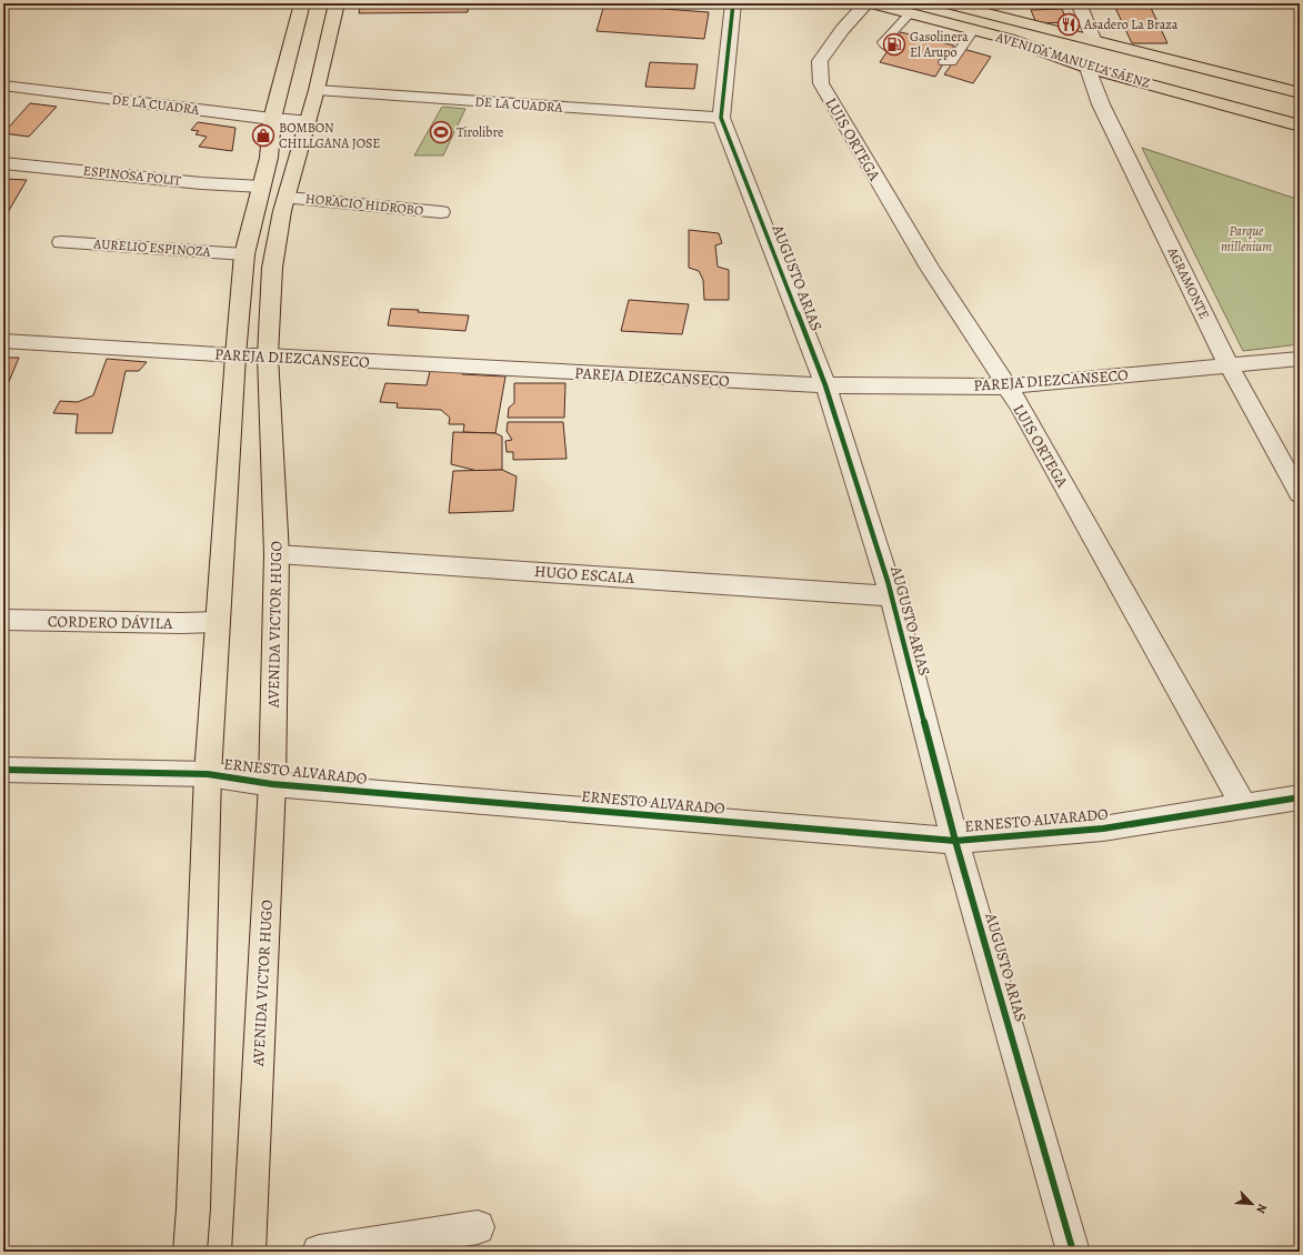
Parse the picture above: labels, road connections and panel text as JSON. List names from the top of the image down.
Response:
{
  "streets": {
    "main road": ["AVENIDA MANUELA SÁENZ", "AVENIDA VICTOR HUGO"],
    "street": [
      "DE LA CUADRA",
      "LUIS ORTEGA",
      "ESPINOSA POLIT",
      "HORACIO HIDROBO",
      "AURELIO ESPINOZA",
      "AUGUSTO ARIAS",
      "AGRAMONTE",
      "PAREJA DIEZCANSECO",
      "HUGO ESCALA",
      "CORDERO DÁVILA",
      "ERNESTO ALVARADO"
    ]
  },
  "crossings": [
    ["AVENIDA MANUELA SÁENZ", "AGRAMONTE"],
    ["DE LA CUADRA", "AUGUSTO ARIAS"],
    ["DE LA CUADRA", "AVENIDA VICTOR HUGO"],
    ["LUIS ORTEGA", "PAREJA DIEZCANSECO"],
    ["LUIS ORTEGA", "ERNESTO ALVARADO"],
    ["HORACIO HIDROBO", "AVENIDA VICTOR HUGO"],
    ["AUGUSTO ARIAS", "PAREJA DIEZCANSECO"],
    ["AUGUSTO ARIAS", "HUGO ESCALA"],
    ["AUGUSTO ARIAS", "ERNESTO ALVARADO"],
    ["AGRAMONTE", "PAREJA DIEZCANSECO"],
    ["PAREJA DIEZCANSECO", "AVENIDA VICTOR HUGO"],
    ["HUGO ESCALA", "AVENIDA VICTOR HUGO"],
    ["AVENIDA VICTOR HUGO", "ERNESTO ALVARADO"]
  ],
  "parks": ["Parque millenium"],
  "places": {
    "restaurant": ["Asadero La Braza"],
    "fuel station": ["Gasolinera El Arupo"],
    "sports": ["Tirolibre"],
    "shop": ["BOMBON CHILLGANA JOSE"]
  },
  "north": "bottom right"
}
